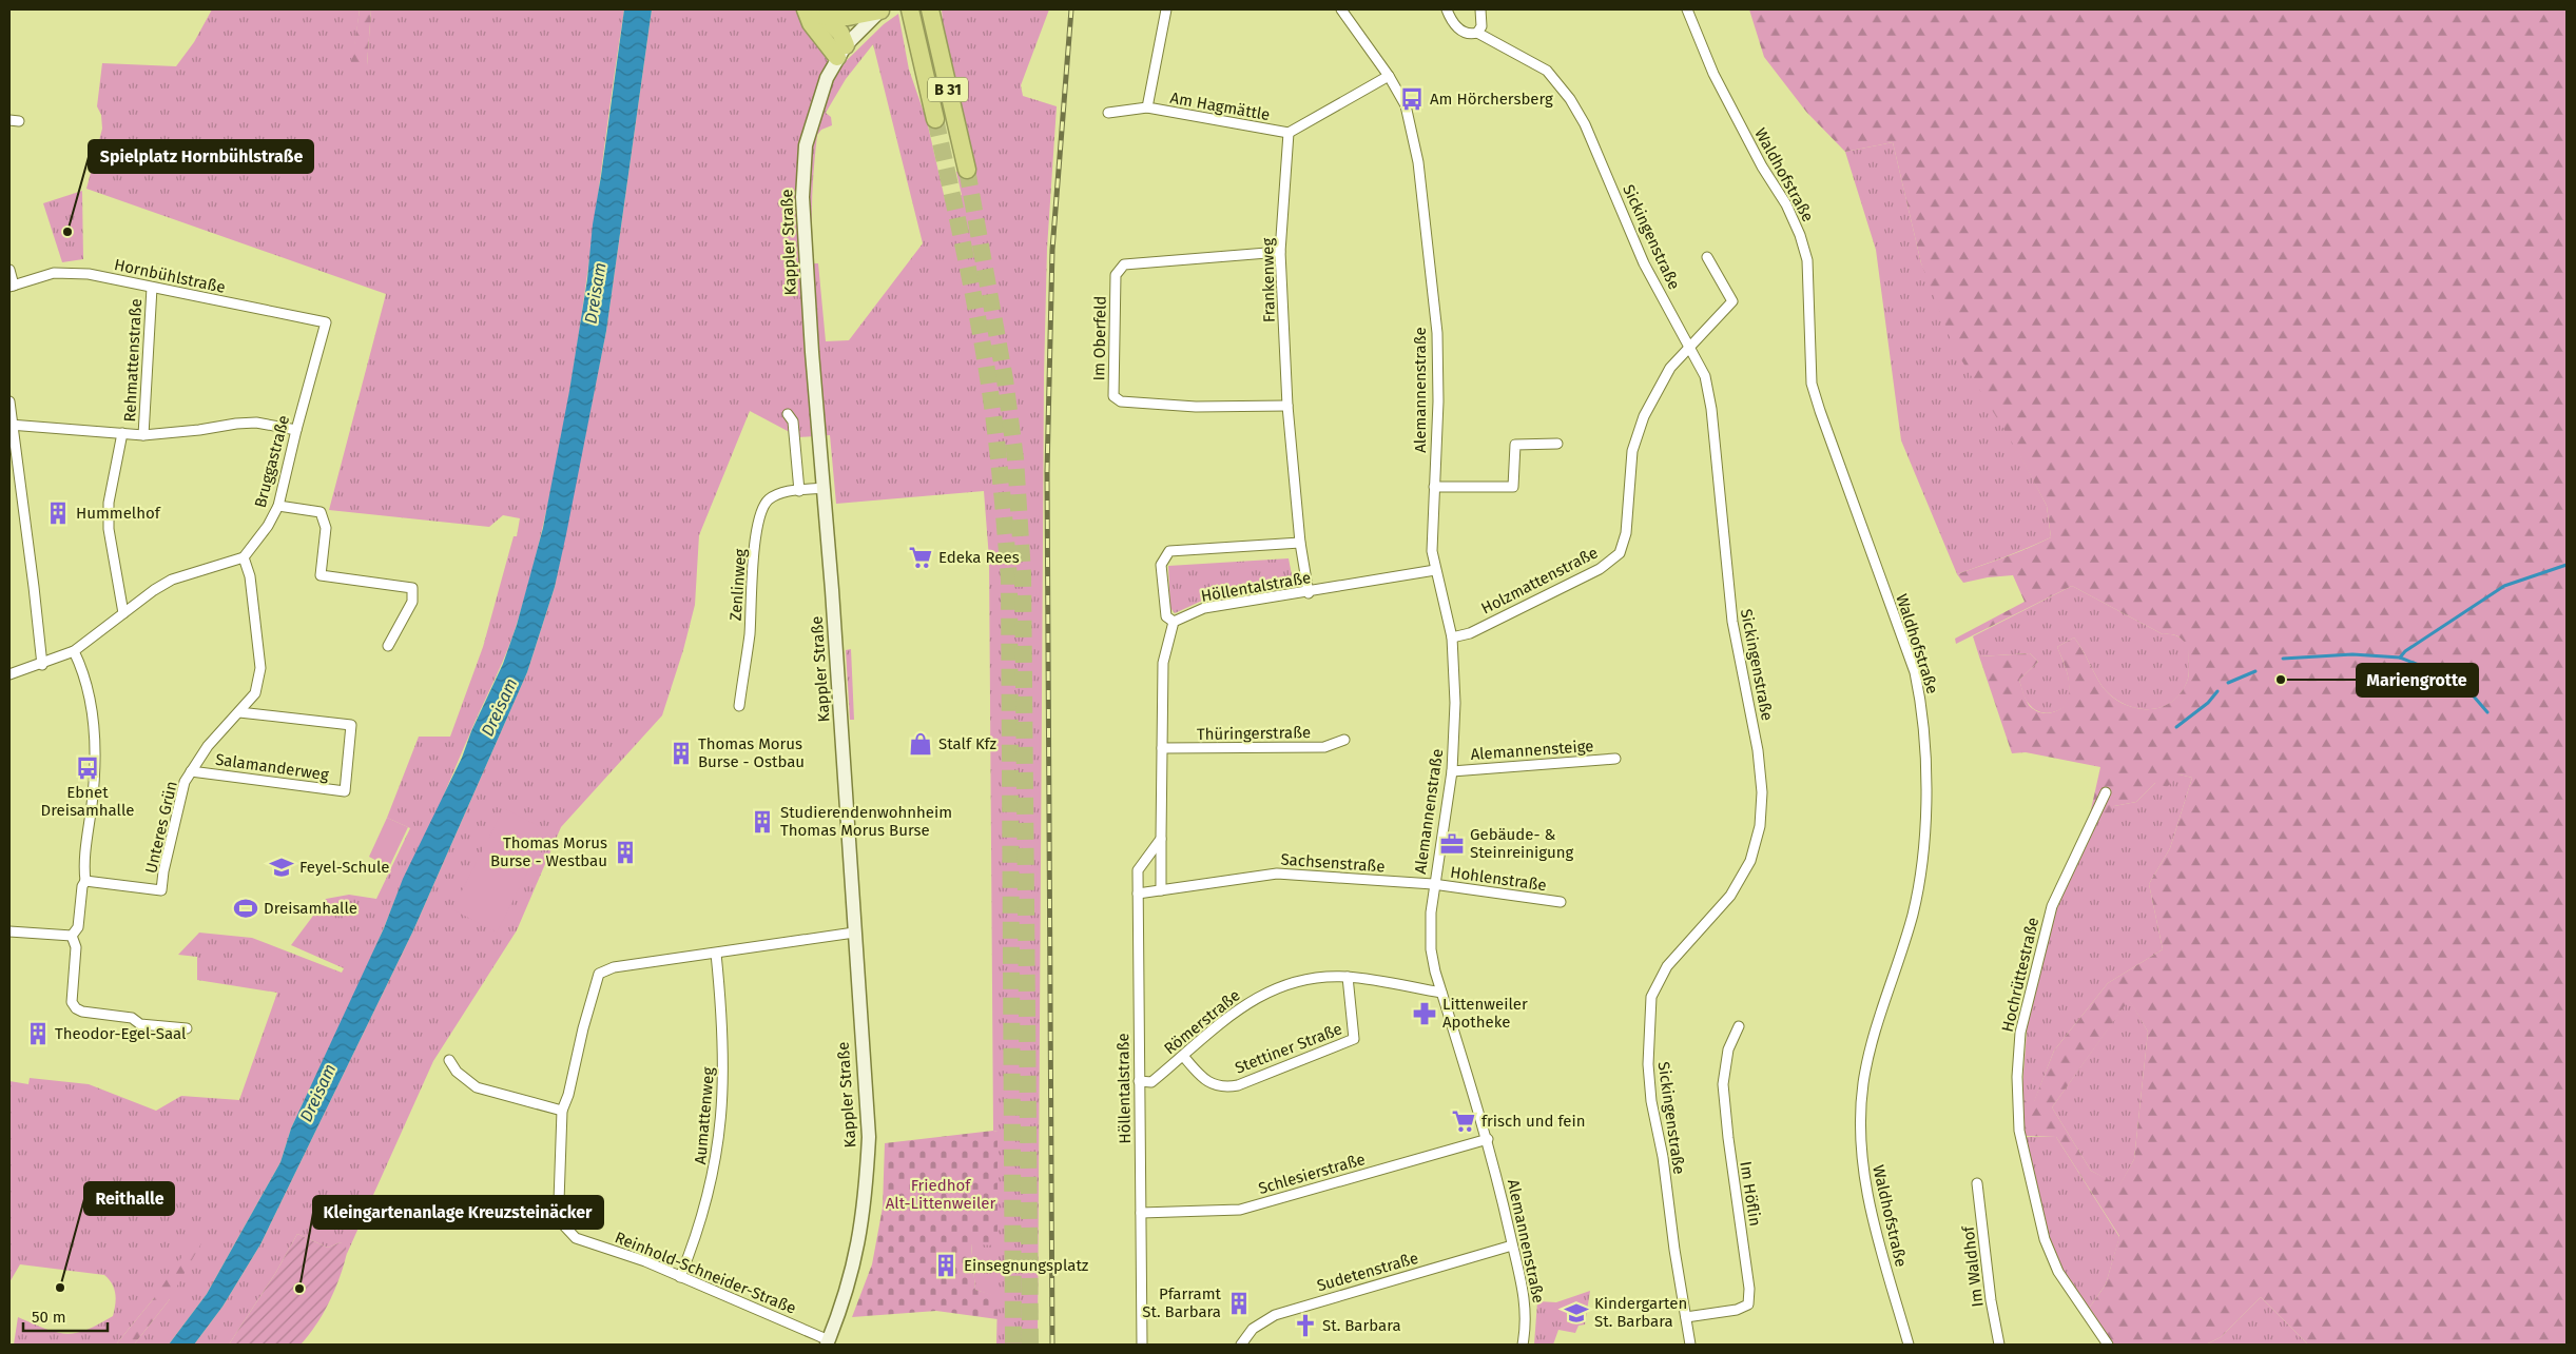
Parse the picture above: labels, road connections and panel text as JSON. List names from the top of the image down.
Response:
{
  "streets": {
    "highway": ["B 31"],
    "street": [
      "Am Hagmättle",
      "Waldhofstraße",
      "Sickingenstraße",
      "Kappler Straße",
      "Hornbühlstraße",
      "Frankenweg",
      "Im Oberfeld",
      "Rehmattenstraße",
      "Alemannenstraße",
      "Bruggastraße",
      "Holzmattenstraße",
      "Zenlinweg",
      "Höllentalstraße",
      "Thüringerstraße",
      "Alemannensteige",
      "Salamanderweg",
      "Unteres Grün",
      "Sachsenstraße",
      "Hohlenstraße",
      "Hochrüttestraße",
      "Römerstraße",
      "Stettiner Straße",
      "Aumattenweg",
      "Schlesierstraße",
      "Im Höflin",
      "Im Waldhof",
      "Sudetenstraße",
      "Reinhold-Schneider-Straße"
    ]
  },
  "crossings": [
    ["Am Hagmättle", "Frankenweg"],
    ["Sickingenstraße", "Holzmattenstraße"],
    ["Sickingenstraße", "Im Höflin"],
    ["Kappler Straße", "Zenlinweg"],
    ["Kappler Straße", "Reinhold-Schneider-Straße"],
    ["Hornbühlstraße", "Rehmattenstraße"],
    ["Hornbühlstraße", "Bruggastraße"],
    ["Frankenweg", "Im Oberfeld"],
    ["Frankenweg", "Höllentalstraße"],
    ["Alemannenstraße", "Holzmattenstraße"],
    ["Alemannenstraße", "Höllentalstraße"],
    ["Alemannenstraße", "Alemannensteige"],
    ["Alemannenstraße", "Sachsenstraße"],
    ["Alemannenstraße", "Hohlenstraße"],
    ["Alemannenstraße", "Römerstraße"],
    ["Alemannenstraße", "Schlesierstraße"],
    ["Alemannenstraße", "Sudetenstraße"],
    ["Bruggastraße", "Unteres Grün"],
    ["Höllentalstraße", "Sachsenstraße"],
    ["Höllentalstraße", "Römerstraße"],
    ["Höllentalstraße", "Schlesierstraße"],
    ["Salamanderweg", "Unteres Grün"],
    ["Sachsenstraße", "Hohlenstraße"],
    ["Römerstraße", "Stettiner Straße"],
    ["Aumattenweg", "Reinhold-Schneider-Straße"]
  ],
  "water": ["Dreisam"],
  "parks": ["Friedhof Alt-Littenweiler"],
  "places": {
    "bus stop": ["Am Hörchersberg", "Ebnet Dreisamhalle"],
    "other": [
      "Spielplatz Hornbühlstraße",
      "Mariengrotte",
      "Reithalle",
      "Kleingartenanlage Kreuzsteinäcker"
    ],
    "building": [
      "Hummelhof",
      "Thomas Morus Burse - Ostbau",
      "Studierendenwohnheim Thomas Morus Burse",
      "Thomas Morus Burse - Westbau",
      "Theodor-Egel-Saal",
      "Einsegnungsplatz",
      "Pfarramt St. Barbara"
    ],
    "supermarket": ["Edeka Rees", "frisch und fein"],
    "shop": ["Stalf Kfz"],
    "office": ["Gebäude- & Steinreinigung"],
    "school or university": ["Feyel-Schule", "Kindergarten St. Barbara"],
    "sports": ["Dreisamhalle"],
    "pharmacy": ["Littenweiler Apotheke"],
    "church": ["St. Barbara"]
  },
  "scale_bar": "50 m"
}
